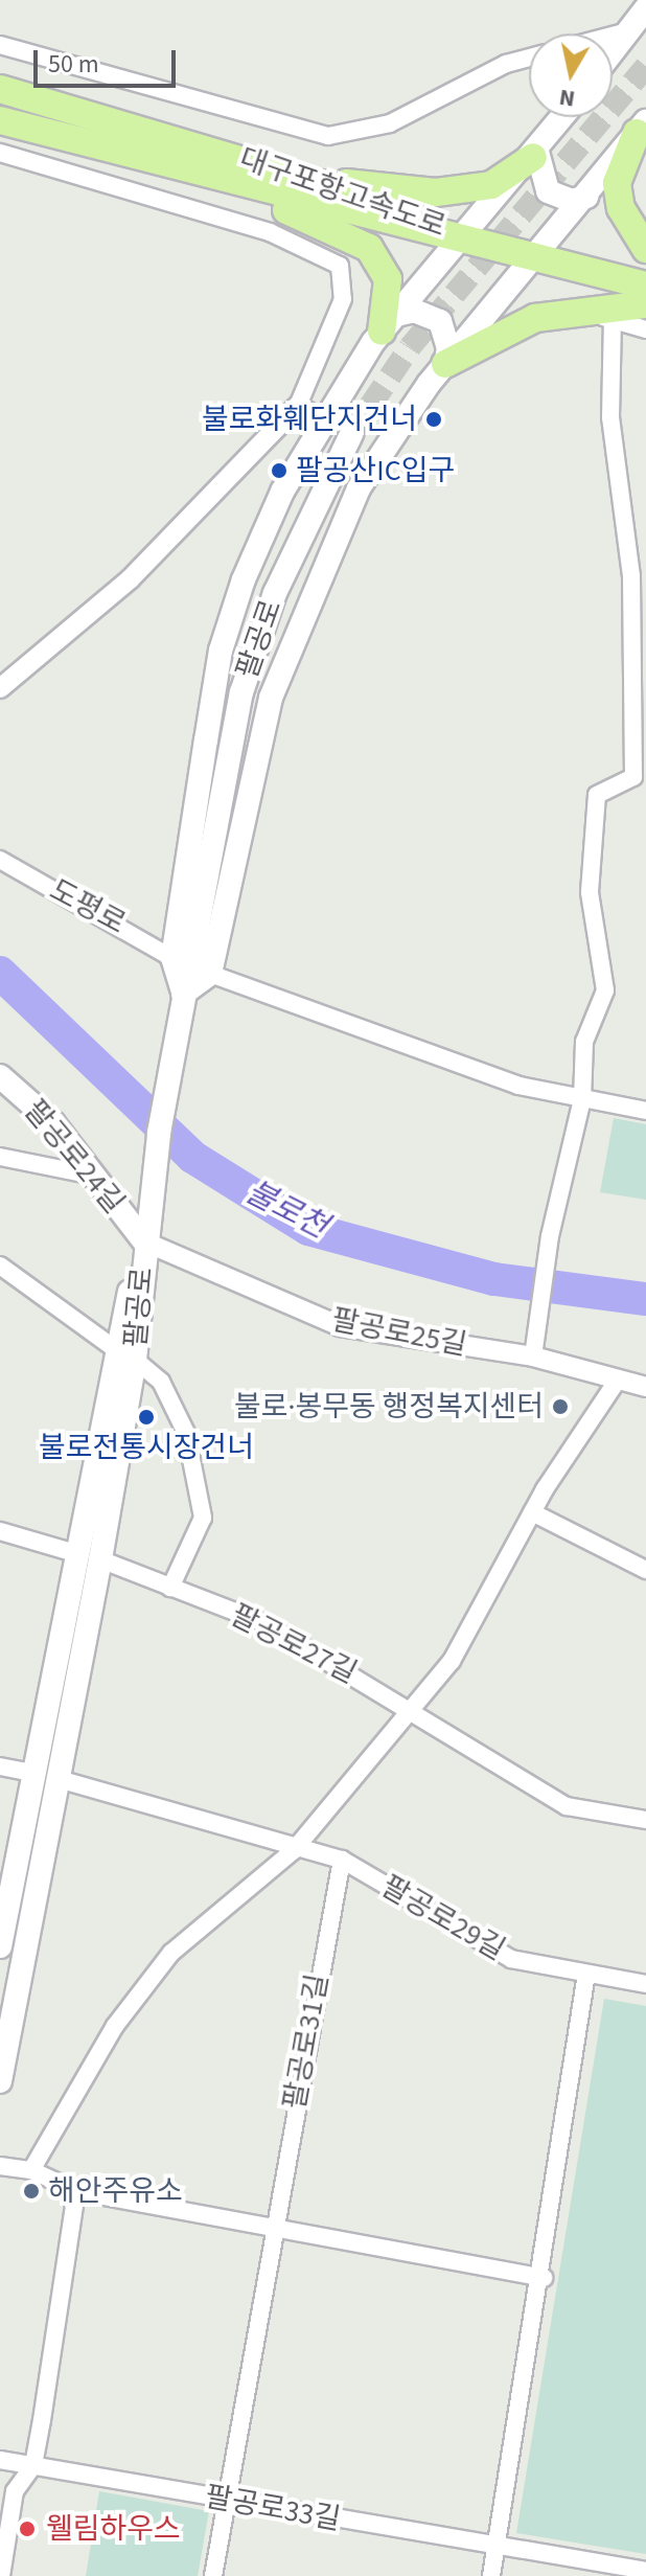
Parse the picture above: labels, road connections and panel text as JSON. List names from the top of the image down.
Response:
{
  "streets": {
    "highway": ["대구포항고속도로"],
    "main road": ["팔공로", "팔공로24길"],
    "street": [
      "도평로",
      "팔공로25길",
      "팔공로27길",
      "팔공로29길",
      "팔공로31길",
      "팔공로33길"
    ]
  },
  "crossings": [
    ["팔공로", "팔공로24길"],
    ["팔공로", "팔공로25길"],
    ["팔공로", "팔공로27길"],
    ["팔공로", "팔공로29길"],
    ["팔공로24길", "팔공로25길"],
    ["팔공로29길", "팔공로31길"],
    ["팔공로31길", "팔공로33길"]
  ],
  "water": ["불로천"],
  "places": [
    "불로화훼단지건너",
    "팔공산IC입구",
    "불로·봉무동 행정복지센터",
    "불로전통시장건너",
    "해안주유소",
    "웰림하우스"
  ],
  "scale_bar": "50 m",
  "north": "bottom"
}
